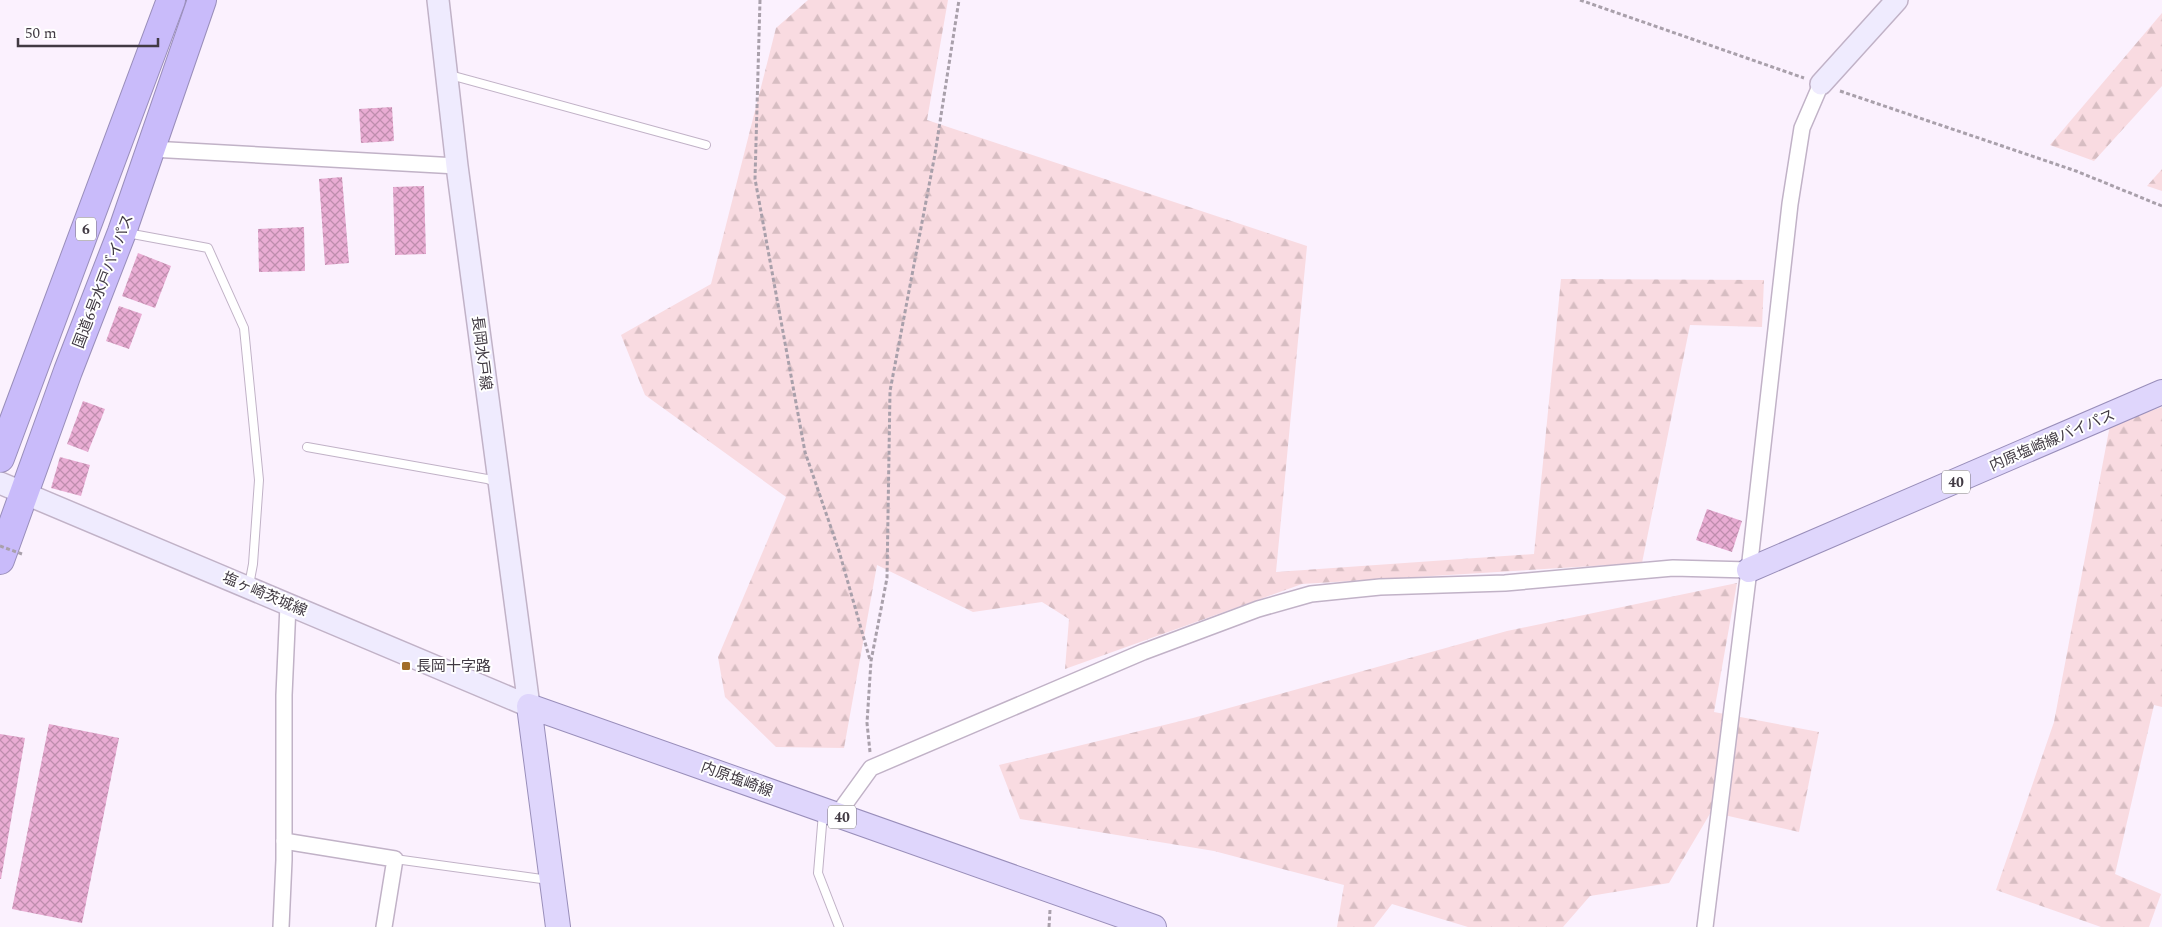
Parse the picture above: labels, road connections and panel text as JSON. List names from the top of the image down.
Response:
{
  "streets": {
    "highway": ["6", "国道6号水戸バイパス"],
    "main road": [
      "長岡水戸線",
      "内原塩崎線バイパス",
      "40",
      "塩ヶ崎茨城線",
      "内原塩崎線"
    ]
  },
  "crossings": [
    ["国道6号水戸バイパス", "塩ヶ崎茨城線"],
    ["長岡水戸線", "塩ヶ崎茨城線"],
    ["長岡水戸線", "内原塩崎線"],
    ["塩ヶ崎茨城線", "内原塩崎線"]
  ],
  "places": {
    "transit": ["長岡十字路"]
  },
  "scale_bar": "50 m"
}
